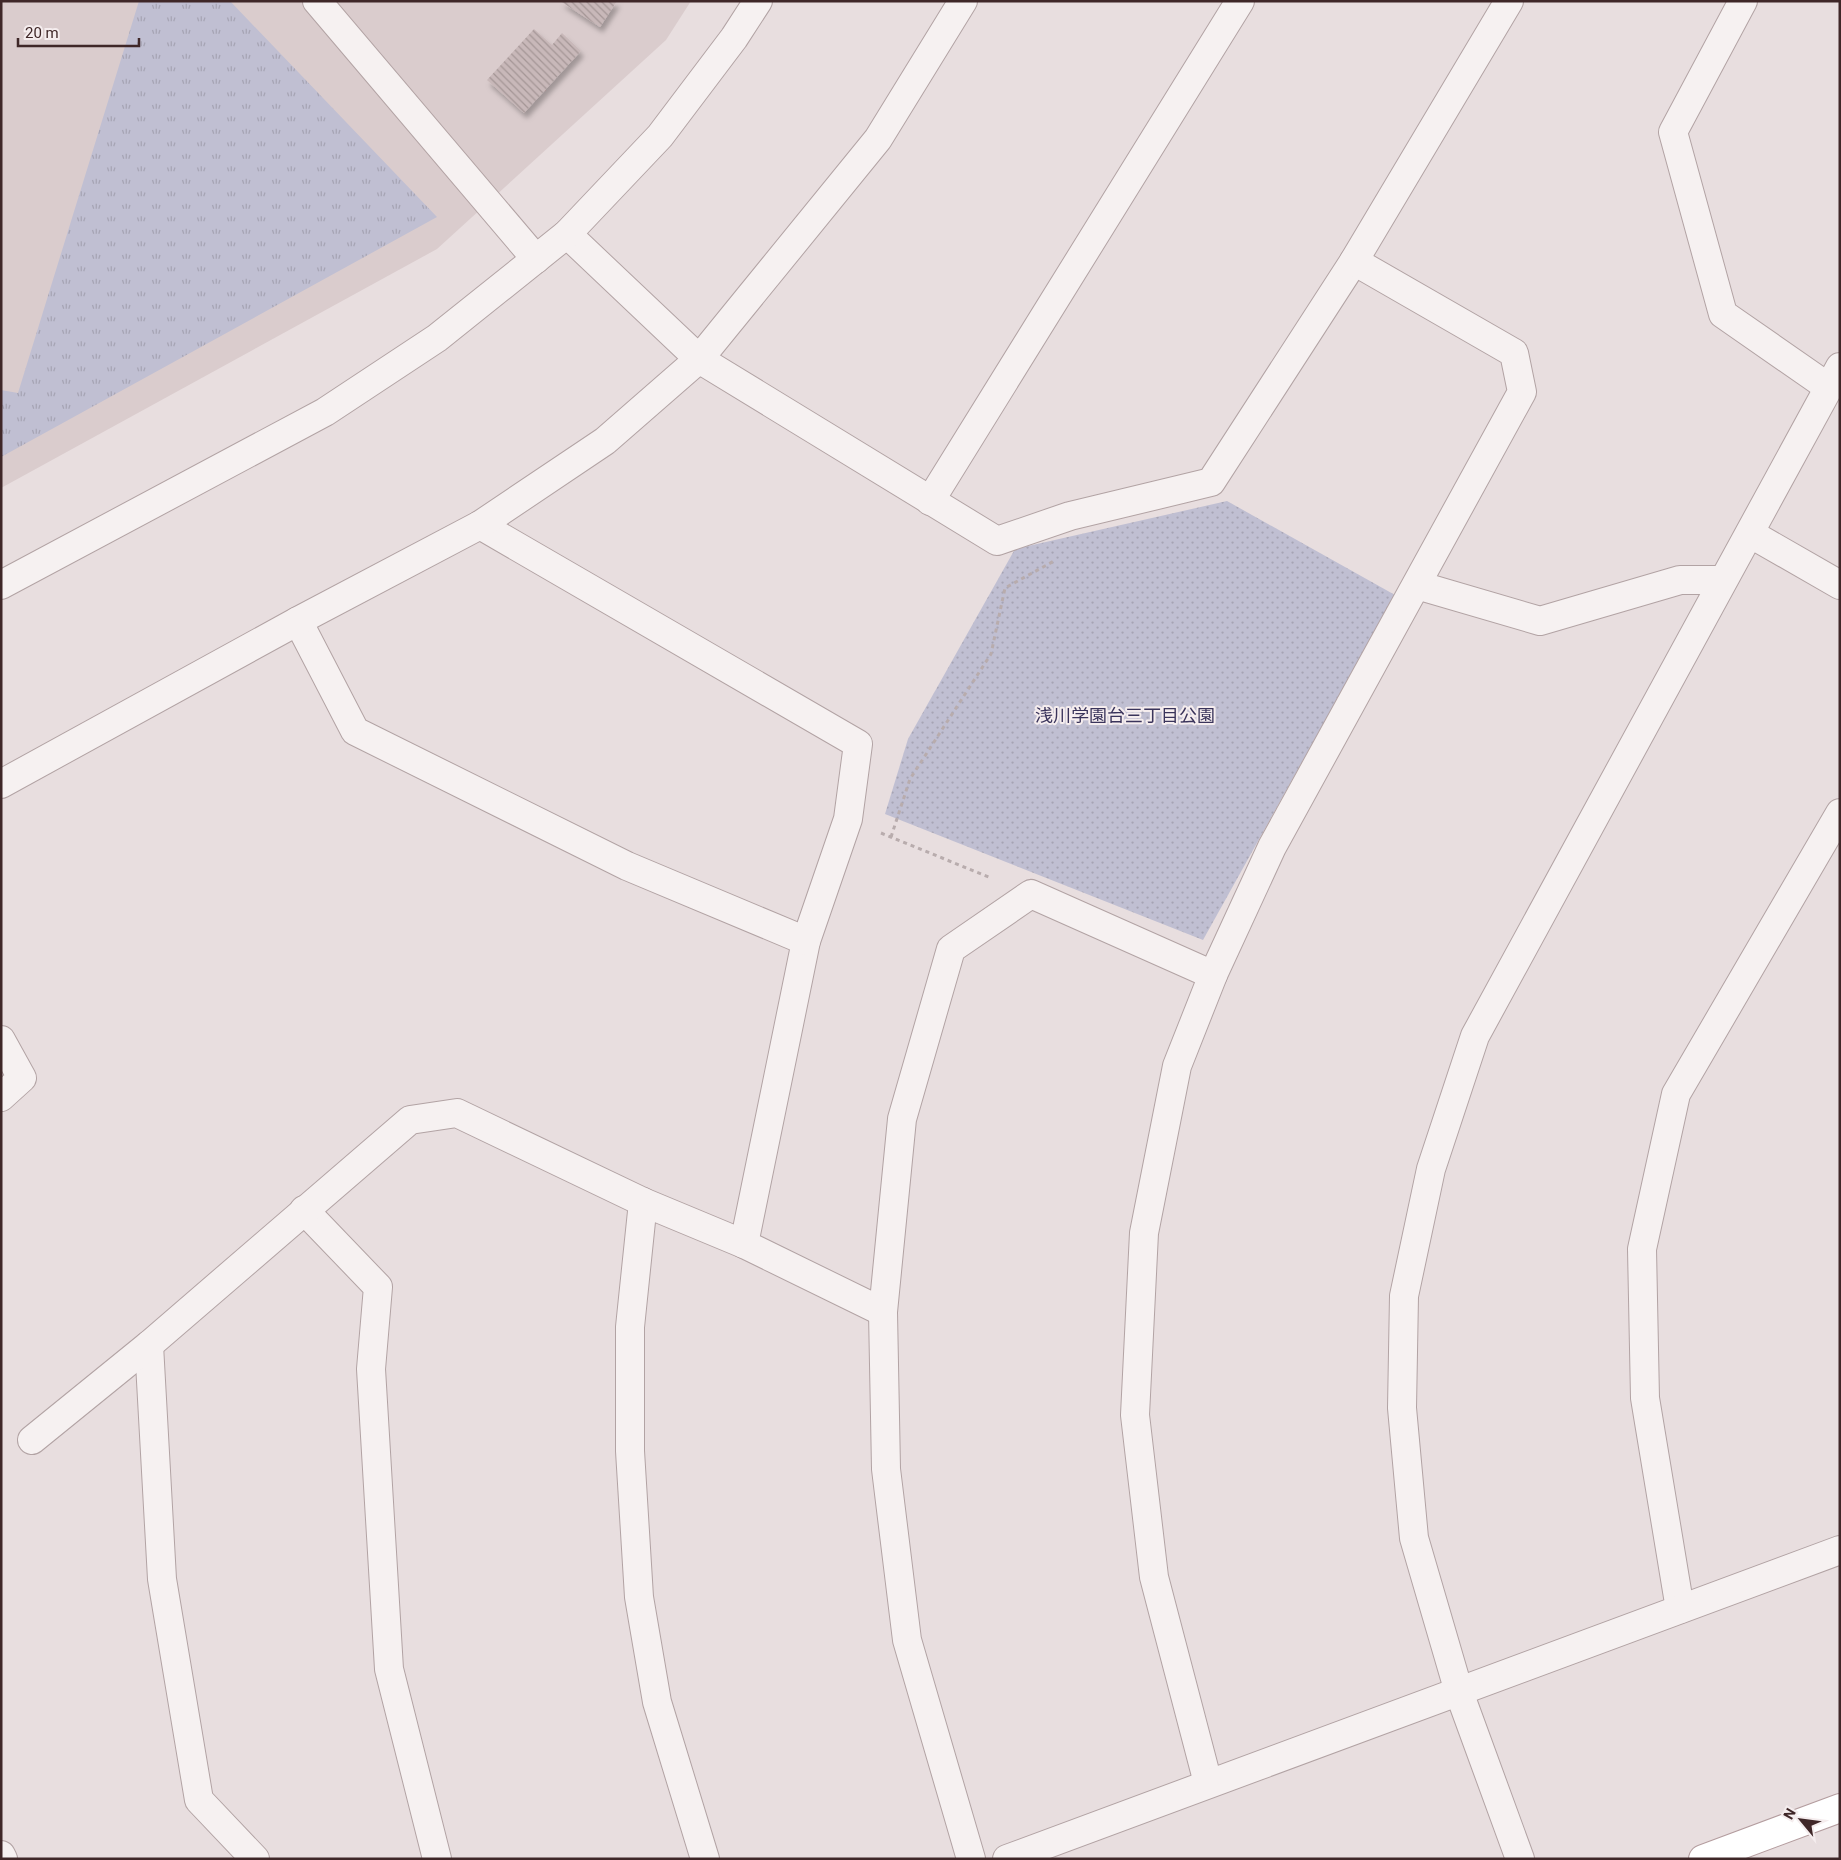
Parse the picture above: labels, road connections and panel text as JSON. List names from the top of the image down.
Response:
{
  "parks": ["浅川学園台三丁目公園"],
  "scale_bar": "20 m",
  "north": "top left"
}
